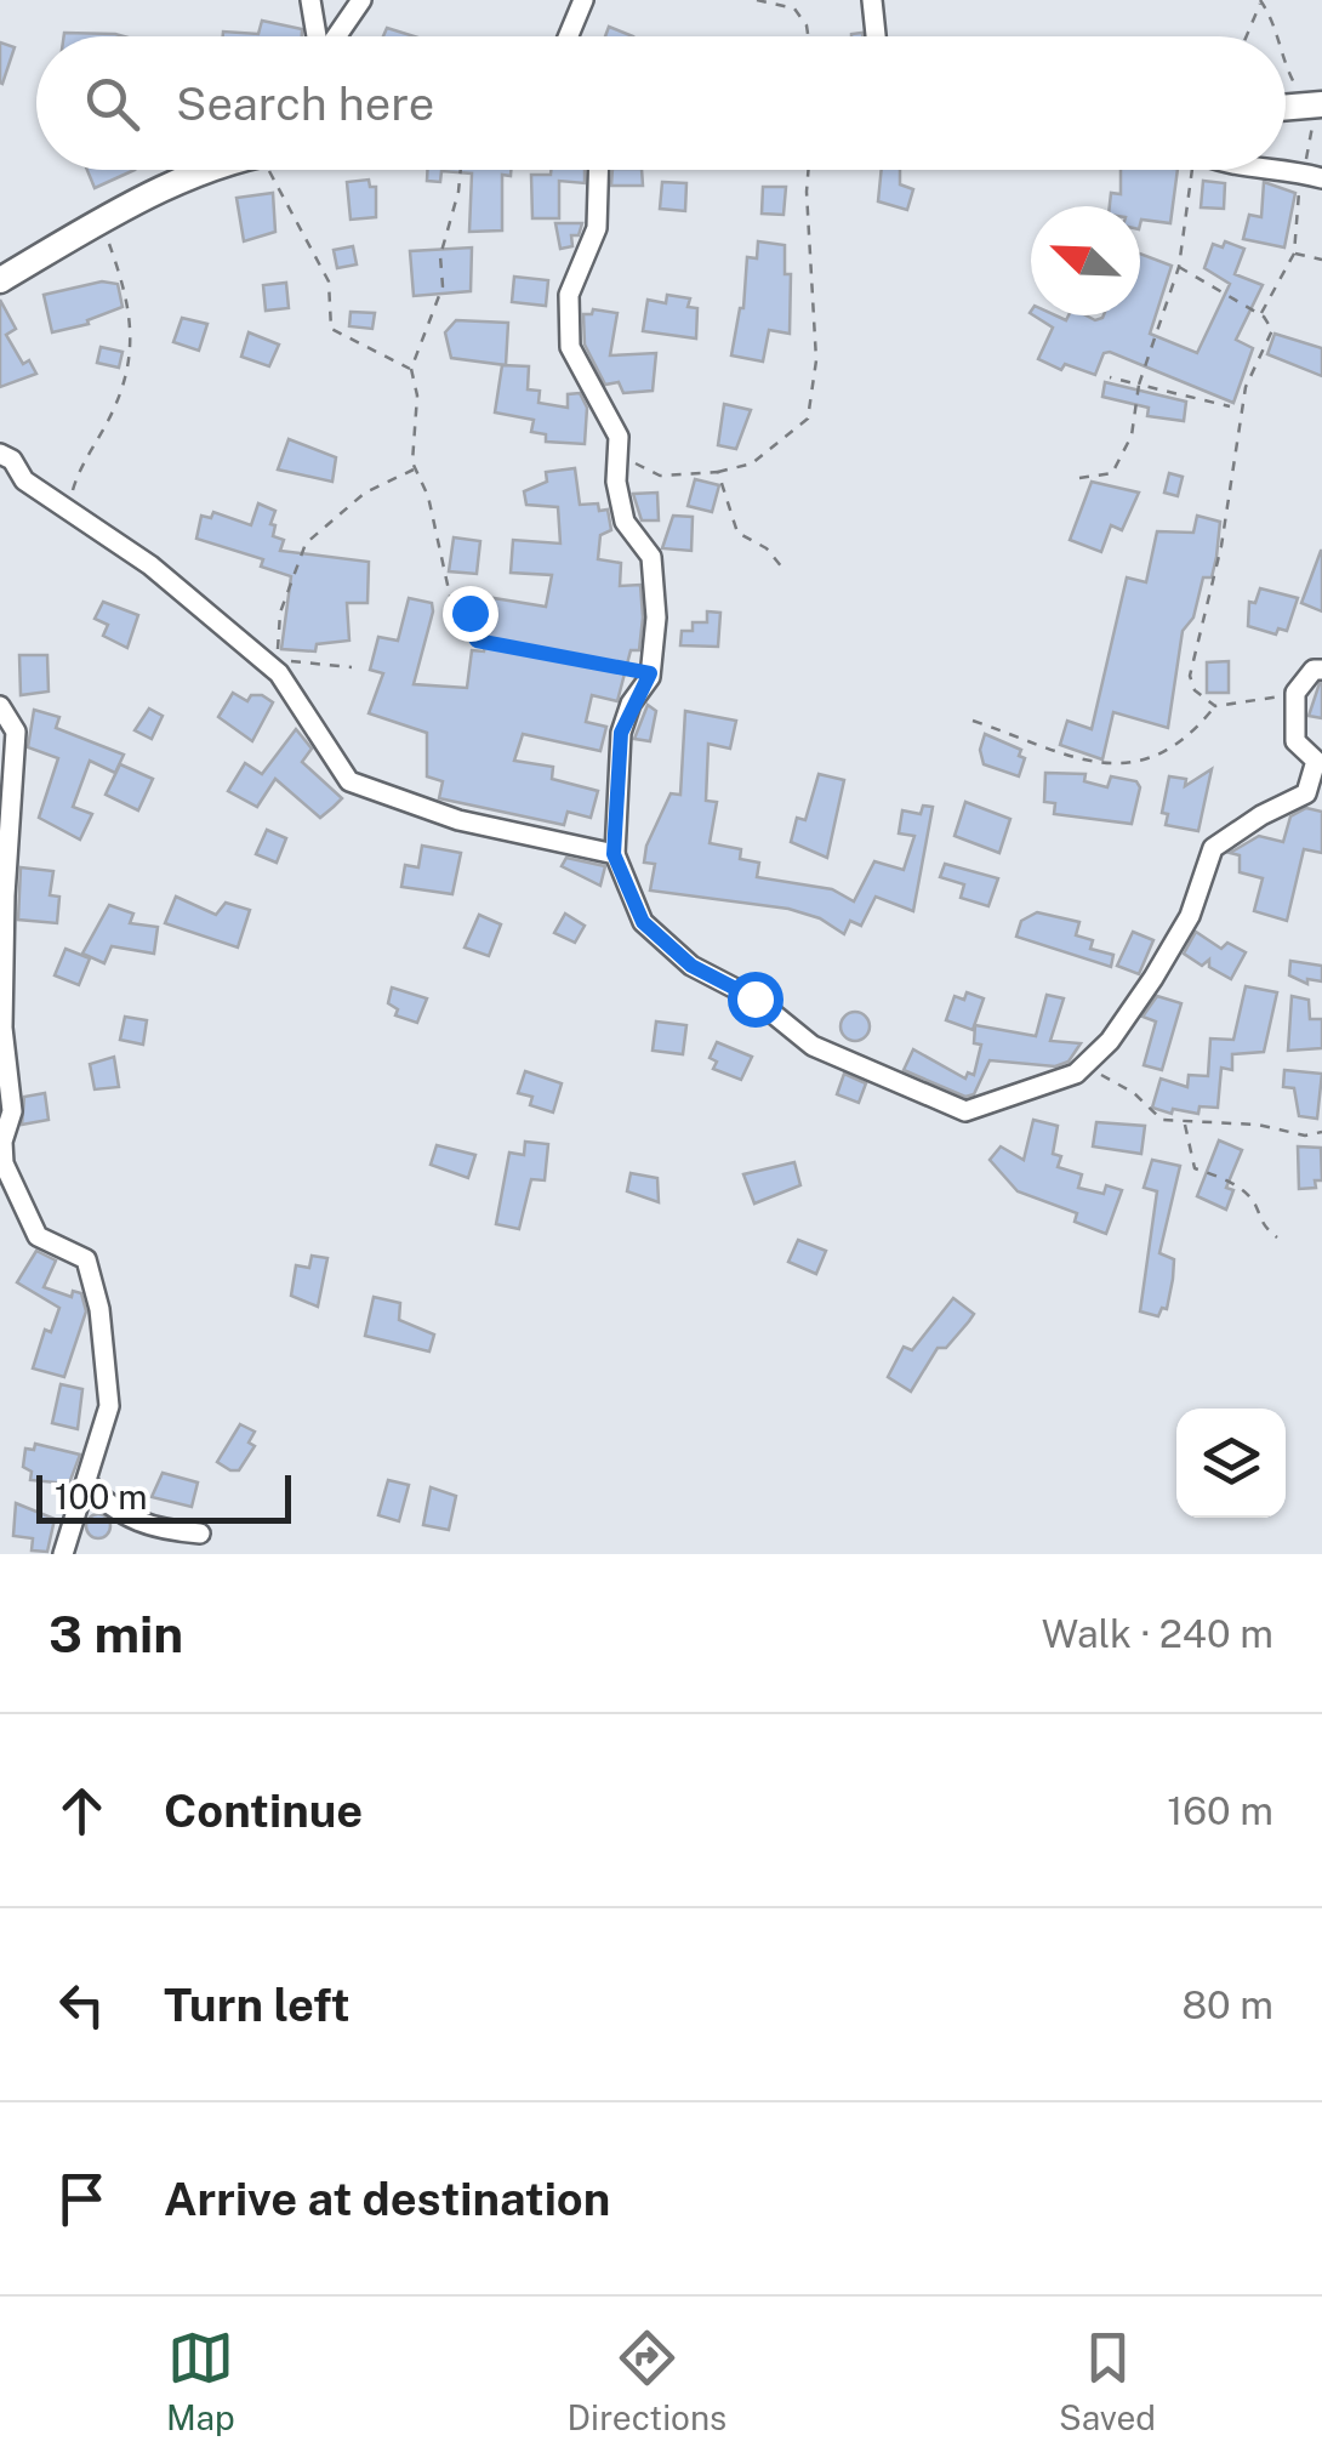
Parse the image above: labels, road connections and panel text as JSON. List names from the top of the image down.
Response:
{
  "scale_bar": "100 m",
  "north": "top left",
  "page": {
    "search": "Search here",
    "scale": "100 m",
    "heading": ["3 min", "Walk · 240 m"],
    "list": [
      ["Continue", "160 m"],
      ["Turn left", "80 m"],
      "Arrive at destination"
    ],
    "nav": ["Map", "Directions", "Saved"]
  }
}
